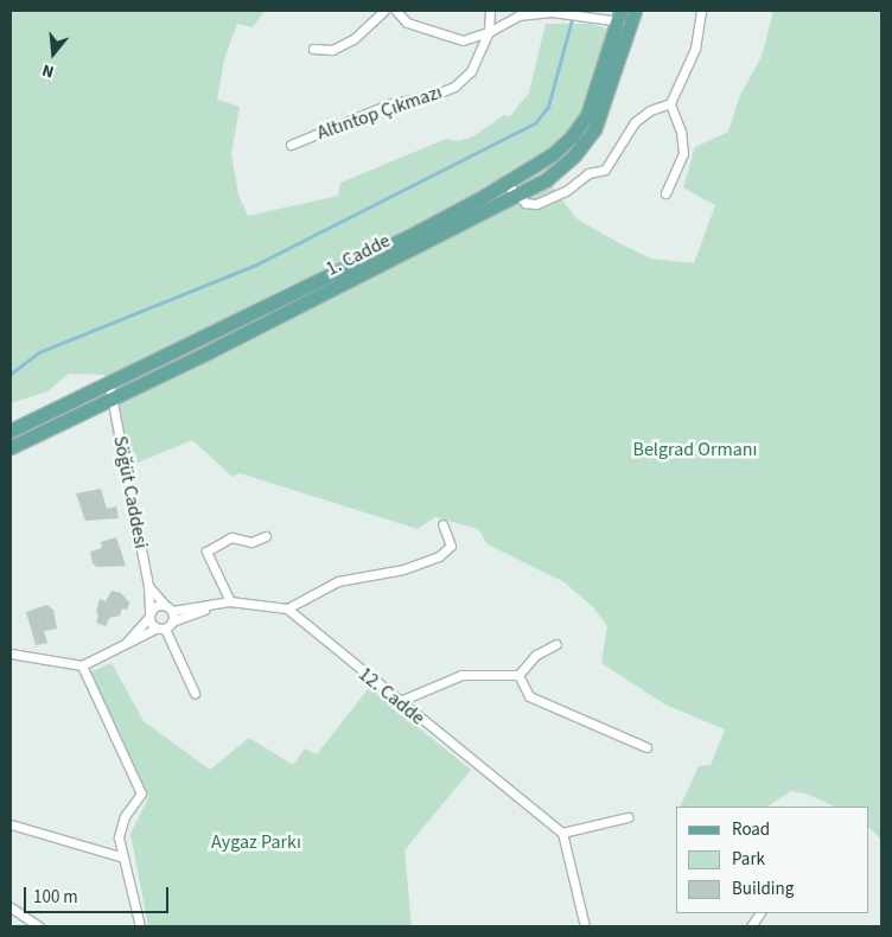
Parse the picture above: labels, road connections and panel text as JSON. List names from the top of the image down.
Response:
{
  "streets": {
    "main road": ["1. Cadde"],
    "street": ["Altıntop Çıkmazı", "Söğüt Caddesi", "12. Cadde"]
  },
  "crossings": [
    ["1. Cadde", "Söğüt Caddesi"]
  ],
  "parks": ["Belgrad Ormanı", "Aygaz Parkı"],
  "legend": ["Road", "Park", "Building"],
  "scale_bar": "100 m",
  "north": "bottom"
}
